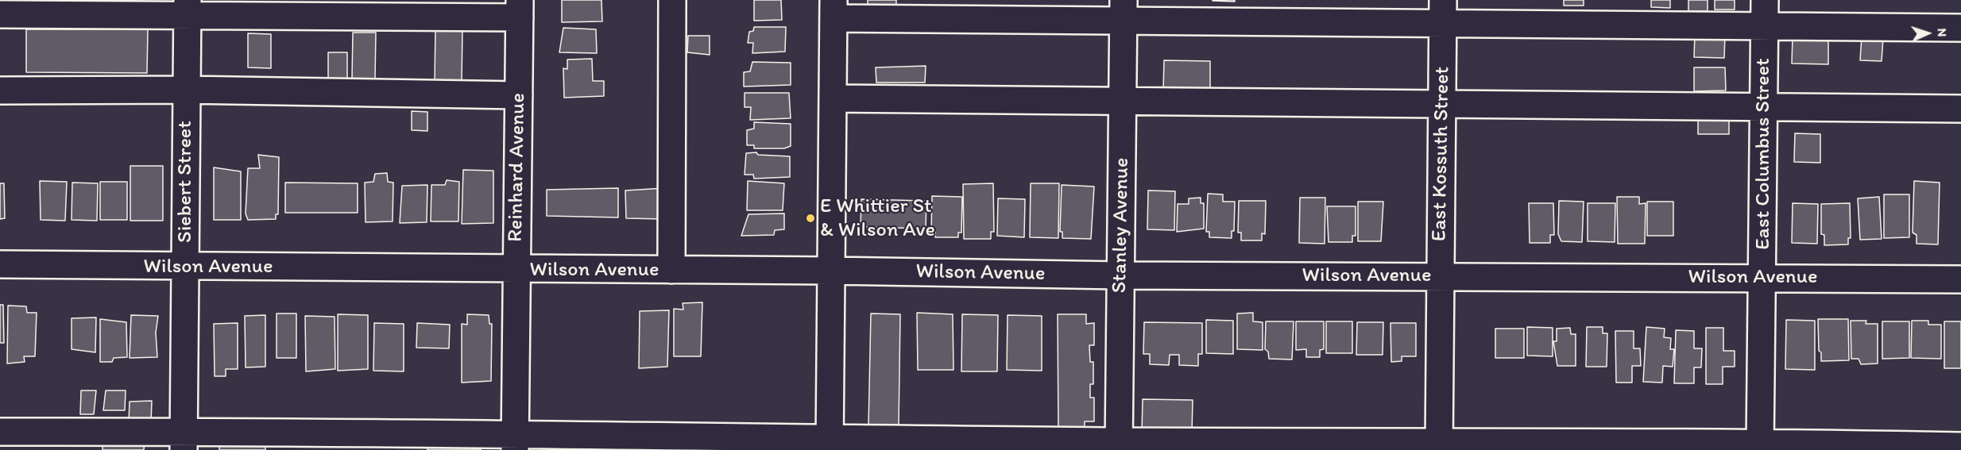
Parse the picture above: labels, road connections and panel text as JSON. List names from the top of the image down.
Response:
{
  "streets": {
    "street": [
      "East Kossuth Street",
      "East Columbus Street",
      "Reinhard Avenue",
      "Siebert Street",
      "Stanley Avenue",
      "Wilson Avenue"
    ]
  },
  "crossings": [
    ["East Kossuth Street", "Wilson Avenue"],
    ["East Columbus Street", "Wilson Avenue"],
    ["Reinhard Avenue", "Wilson Avenue"],
    ["Siebert Street", "Wilson Avenue"],
    ["Stanley Avenue", "Wilson Avenue"]
  ],
  "places": ["E Whittier St & Wilson Ave"],
  "north": "right"
}
